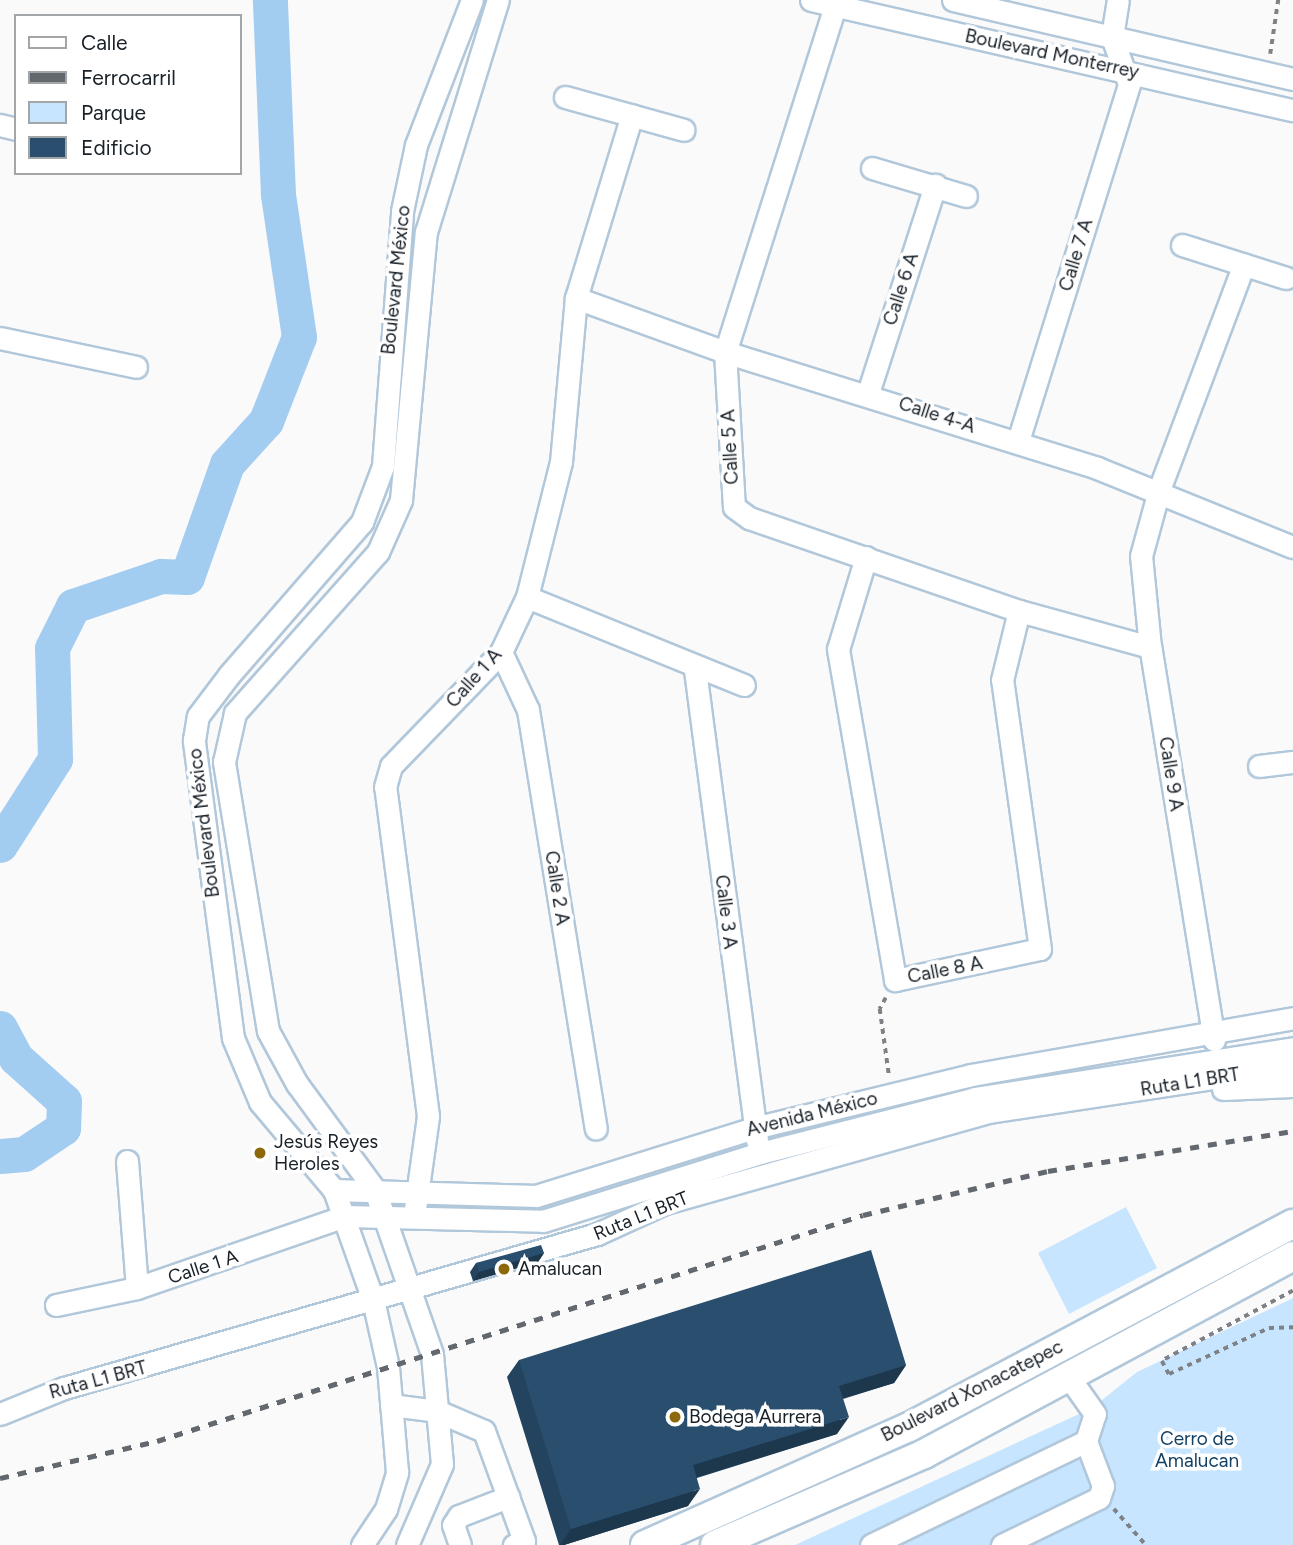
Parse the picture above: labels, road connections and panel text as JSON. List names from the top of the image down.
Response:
{
  "streets": {
    "main road": ["Boulevard Xonacatepec"],
    "street": [
      "Boulevard Monterrey",
      "Calle 7 A",
      "Boulevard México",
      "Calle 6 A",
      "Calle 4-A",
      "Calle 5 A",
      "Calle 1 A",
      "Calle 9 A",
      "Calle 2 A",
      "Calle 3 A",
      "Calle 8 A",
      "Ruta L1 BRT",
      "Avenida México"
    ]
  },
  "crossings": [
    ["Boulevard Monterrey", "Calle 7 A"],
    ["Boulevard Monterrey", "Calle 5 A"],
    ["Calle 7 A", "Calle 4-A"],
    ["Boulevard México", "Calle 1 A"],
    ["Boulevard México", "Ruta L1 BRT"],
    ["Boulevard México", "Avenida México"],
    ["Calle 6 A", "Calle 4-A"],
    ["Calle 4-A", "Calle 5 A"],
    ["Calle 4-A", "Calle 1 A"],
    ["Calle 4-A", "Calle 9 A"],
    ["Calle 5 A", "Calle 9 A"],
    ["Calle 5 A", "Calle 8 A"],
    ["Calle 1 A", "Calle 2 A"],
    ["Calle 1 A", "Avenida México"],
    ["Calle 9 A", "Avenida México"],
    ["Calle 3 A", "Avenida México"]
  ],
  "parks": ["Cerro de Amalucan"],
  "places": ["Jesús Reyes Heroles", "Amalucan", "Bodega Aurrera"],
  "legend": [
    "Calle",
    "Ferrocarril",
    "Parque",
    "Edificio"
  ]
}
